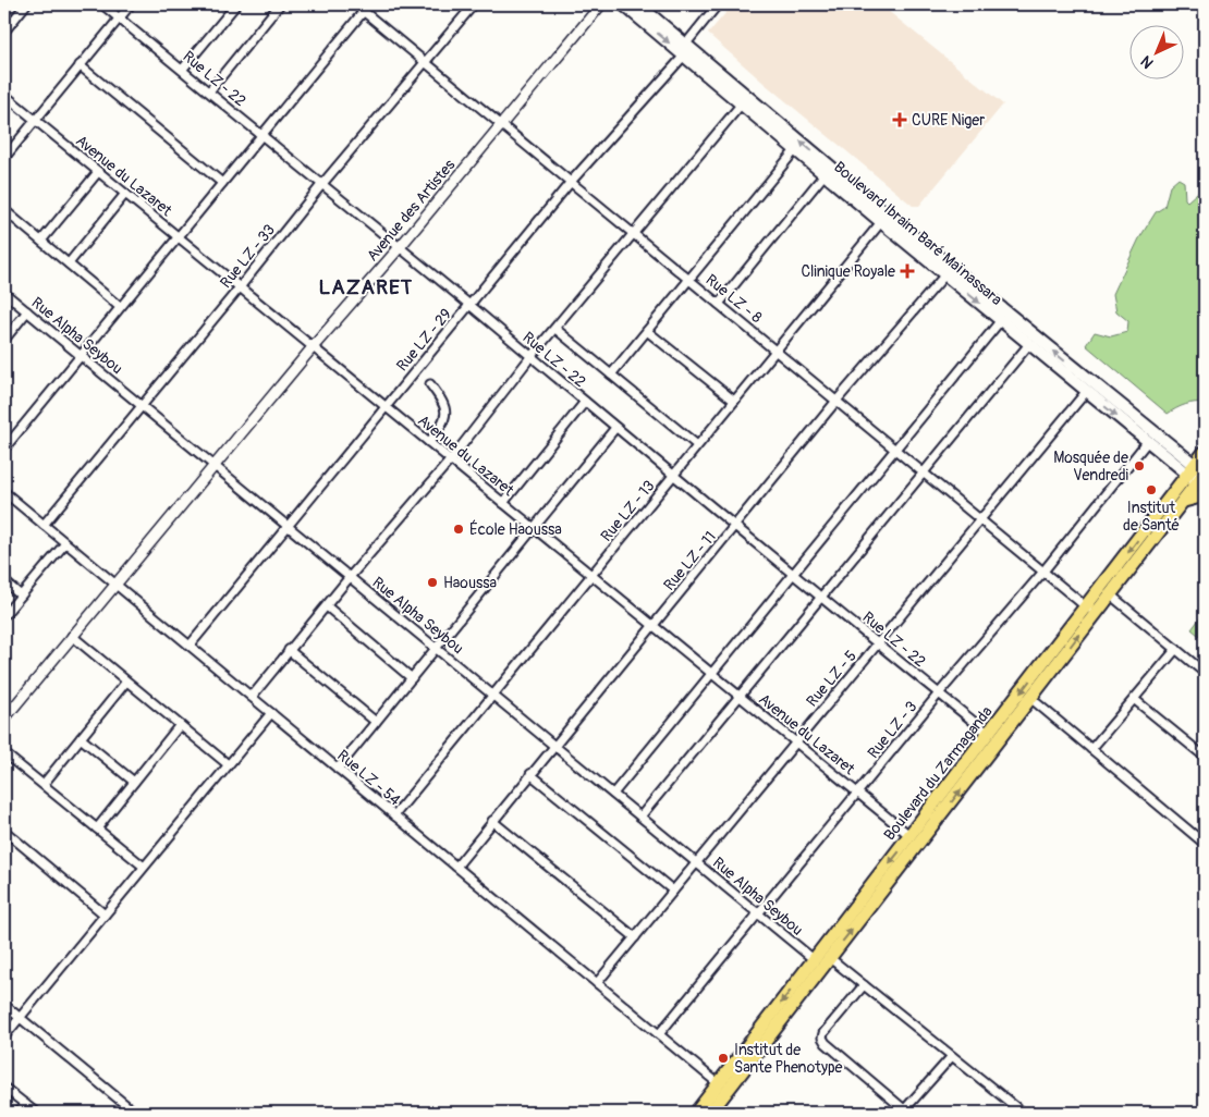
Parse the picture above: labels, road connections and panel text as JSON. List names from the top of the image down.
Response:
{
  "streets": {
    "main road": ["Boulevard Ibraim Baré Maïnassara", "Boulevard du Zarmaganda"],
    "street": [
      "Rue LZ - 22",
      "Avenue du Lazaret",
      "Avenue des Artistes",
      "Rue LZ - 33",
      "Rue LZ - 8",
      "Rue Alpha Seybou",
      "Rue LZ - 29",
      "Rue LZ - 13",
      "Rue LZ - 11",
      "Rue LZ - 5",
      "Rue LZ - 3",
      "Rue LZ - 54"
    ]
  },
  "crossings": [
    ["Rue LZ - 22", "Avenue des Artistes"],
    ["Rue LZ - 22", "Rue LZ - 33"],
    ["Rue LZ - 22", "Rue LZ - 29"],
    ["Rue LZ - 22", "Rue LZ - 13"],
    ["Rue LZ - 22", "Rue LZ - 11"],
    ["Rue LZ - 22", "Rue LZ - 5"],
    ["Rue LZ - 22", "Rue LZ - 3"],
    ["Rue LZ - 22", "Boulevard du Zarmaganda"],
    ["Avenue du Lazaret", "Avenue des Artistes"],
    ["Avenue du Lazaret", "Rue LZ - 33"],
    ["Avenue du Lazaret", "Rue LZ - 29"],
    ["Avenue du Lazaret", "Rue LZ - 13"],
    ["Avenue du Lazaret", "Rue LZ - 11"],
    ["Avenue du Lazaret", "Rue LZ - 5"],
    ["Avenue du Lazaret", "Rue LZ - 3"],
    ["Avenue du Lazaret", "Boulevard du Zarmaganda"],
    ["Avenue des Artistes", "Rue LZ - 8"],
    ["Avenue des Artistes", "Rue Alpha Seybou"],
    ["Avenue des Artistes", "Rue LZ - 54"],
    ["Boulevard Ibraim Baré Maïnassara", "Rue LZ - 29"],
    ["Boulevard Ibraim Baré Maïnassara", "Rue LZ - 13"],
    ["Boulevard Ibraim Baré Maïnassara", "Rue LZ - 11"],
    ["Boulevard Ibraim Baré Maïnassara", "Rue LZ - 5"],
    ["Boulevard Ibraim Baré Maïnassara", "Rue LZ - 3"],
    ["Boulevard Ibraim Baré Maïnassara", "Boulevard du Zarmaganda"],
    ["Rue LZ - 33", "Rue LZ - 8"],
    ["Rue LZ - 33", "Rue Alpha Seybou"],
    ["Rue LZ - 33", "Rue LZ - 54"],
    ["Rue LZ - 8", "Rue LZ - 29"],
    ["Rue LZ - 8", "Rue LZ - 13"],
    ["Rue LZ - 8", "Rue LZ - 11"],
    ["Rue LZ - 8", "Rue LZ - 5"],
    ["Rue LZ - 8", "Rue LZ - 3"],
    ["Rue LZ - 8", "Boulevard du Zarmaganda"],
    ["Rue Alpha Seybou", "Rue LZ - 29"],
    ["Rue Alpha Seybou", "Rue LZ - 13"],
    ["Rue Alpha Seybou", "Rue LZ - 11"],
    ["Rue Alpha Seybou", "Rue LZ - 5"],
    ["Rue Alpha Seybou", "Rue LZ - 3"],
    ["Rue Alpha Seybou", "Boulevard du Zarmaganda"],
    ["Rue LZ - 29", "Rue LZ - 54"],
    ["Rue LZ - 13", "Rue LZ - 54"],
    ["Rue LZ - 11", "Rue LZ - 54"],
    ["Rue LZ - 5", "Rue LZ - 54"],
    ["Rue LZ - 3", "Rue LZ - 54"],
    ["Boulevard du Zarmaganda", "Rue LZ - 54"]
  ],
  "districts": ["LAZARET"],
  "places": {
    "health": ["CURE Niger", "Clinique Royale"],
    "other": [
      "Mosquée de Vendredi",
      "Institut de Santé",
      "École Haoussa",
      "Haoussa",
      "Institut de Sante Phenotype"
    ]
  },
  "north": "bottom left"
}
